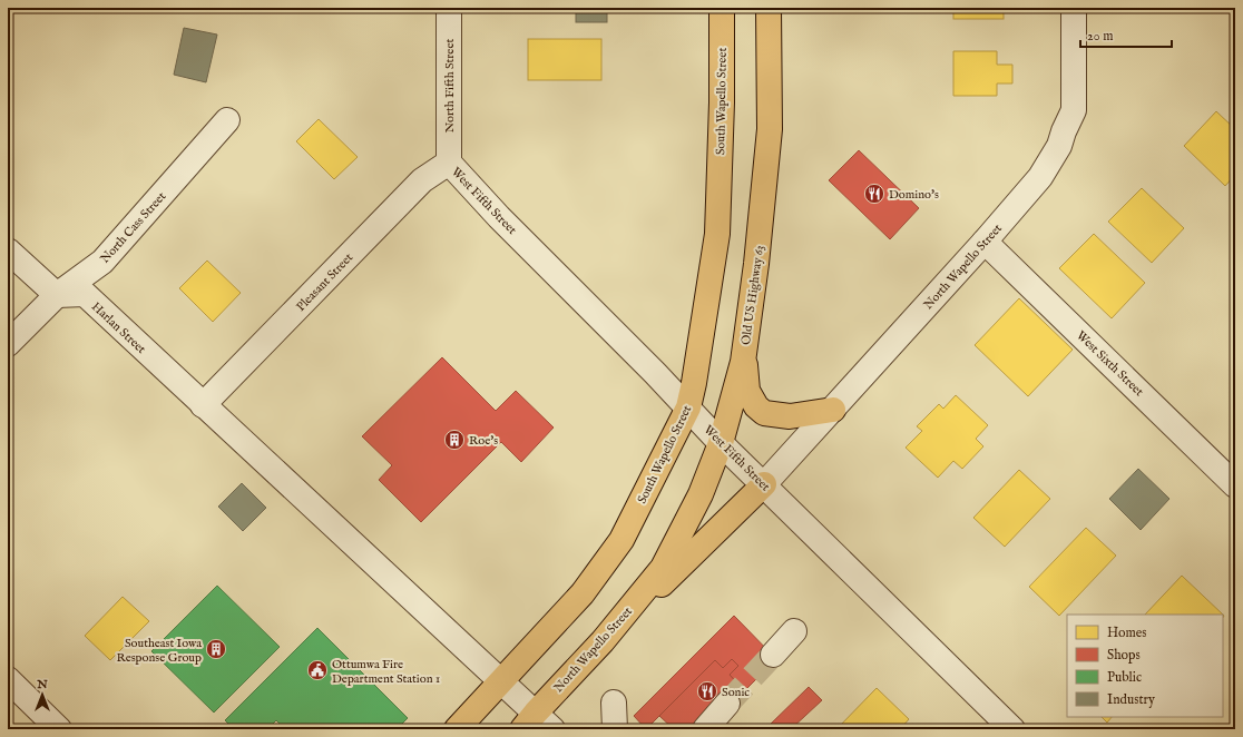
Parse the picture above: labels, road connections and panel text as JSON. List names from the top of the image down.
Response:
{
  "streets": {
    "highway": ["South Wapello Street", "North Wapello Street", "Old US Highway 63"],
    "street": [
      "North Fifth Street",
      "West Fifth Street",
      "North Cass Street",
      "Pleasant Street",
      "Harlan Street",
      "West Sixth Street"
    ]
  },
  "crossings": [
    ["North Fifth Street", "West Fifth Street"],
    ["North Fifth Street", "Pleasant Street"],
    ["South Wapello Street", "West Fifth Street"],
    ["South Wapello Street", "Harlan Street"],
    ["West Fifth Street", "North Wapello Street"],
    ["West Fifth Street", "Pleasant Street"],
    ["West Fifth Street", "Old US Highway 63"],
    ["North Cass Street", "Harlan Street"],
    ["North Wapello Street", "Old US Highway 63"],
    ["North Wapello Street", "Harlan Street"],
    ["North Wapello Street", "West Sixth Street"],
    ["Pleasant Street", "Harlan Street"]
  ],
  "places": {
    "restaurant": ["Domino's", "Sonic"],
    "building": ["Roe's", "Southeast Iowa Response Group"],
    "public building": ["Ottumwa Fire Department Station 1"]
  },
  "legend": [
    "Homes",
    "Shops",
    "Public",
    "Industry"
  ],
  "scale_bar": "20 m",
  "north": "top"
}
